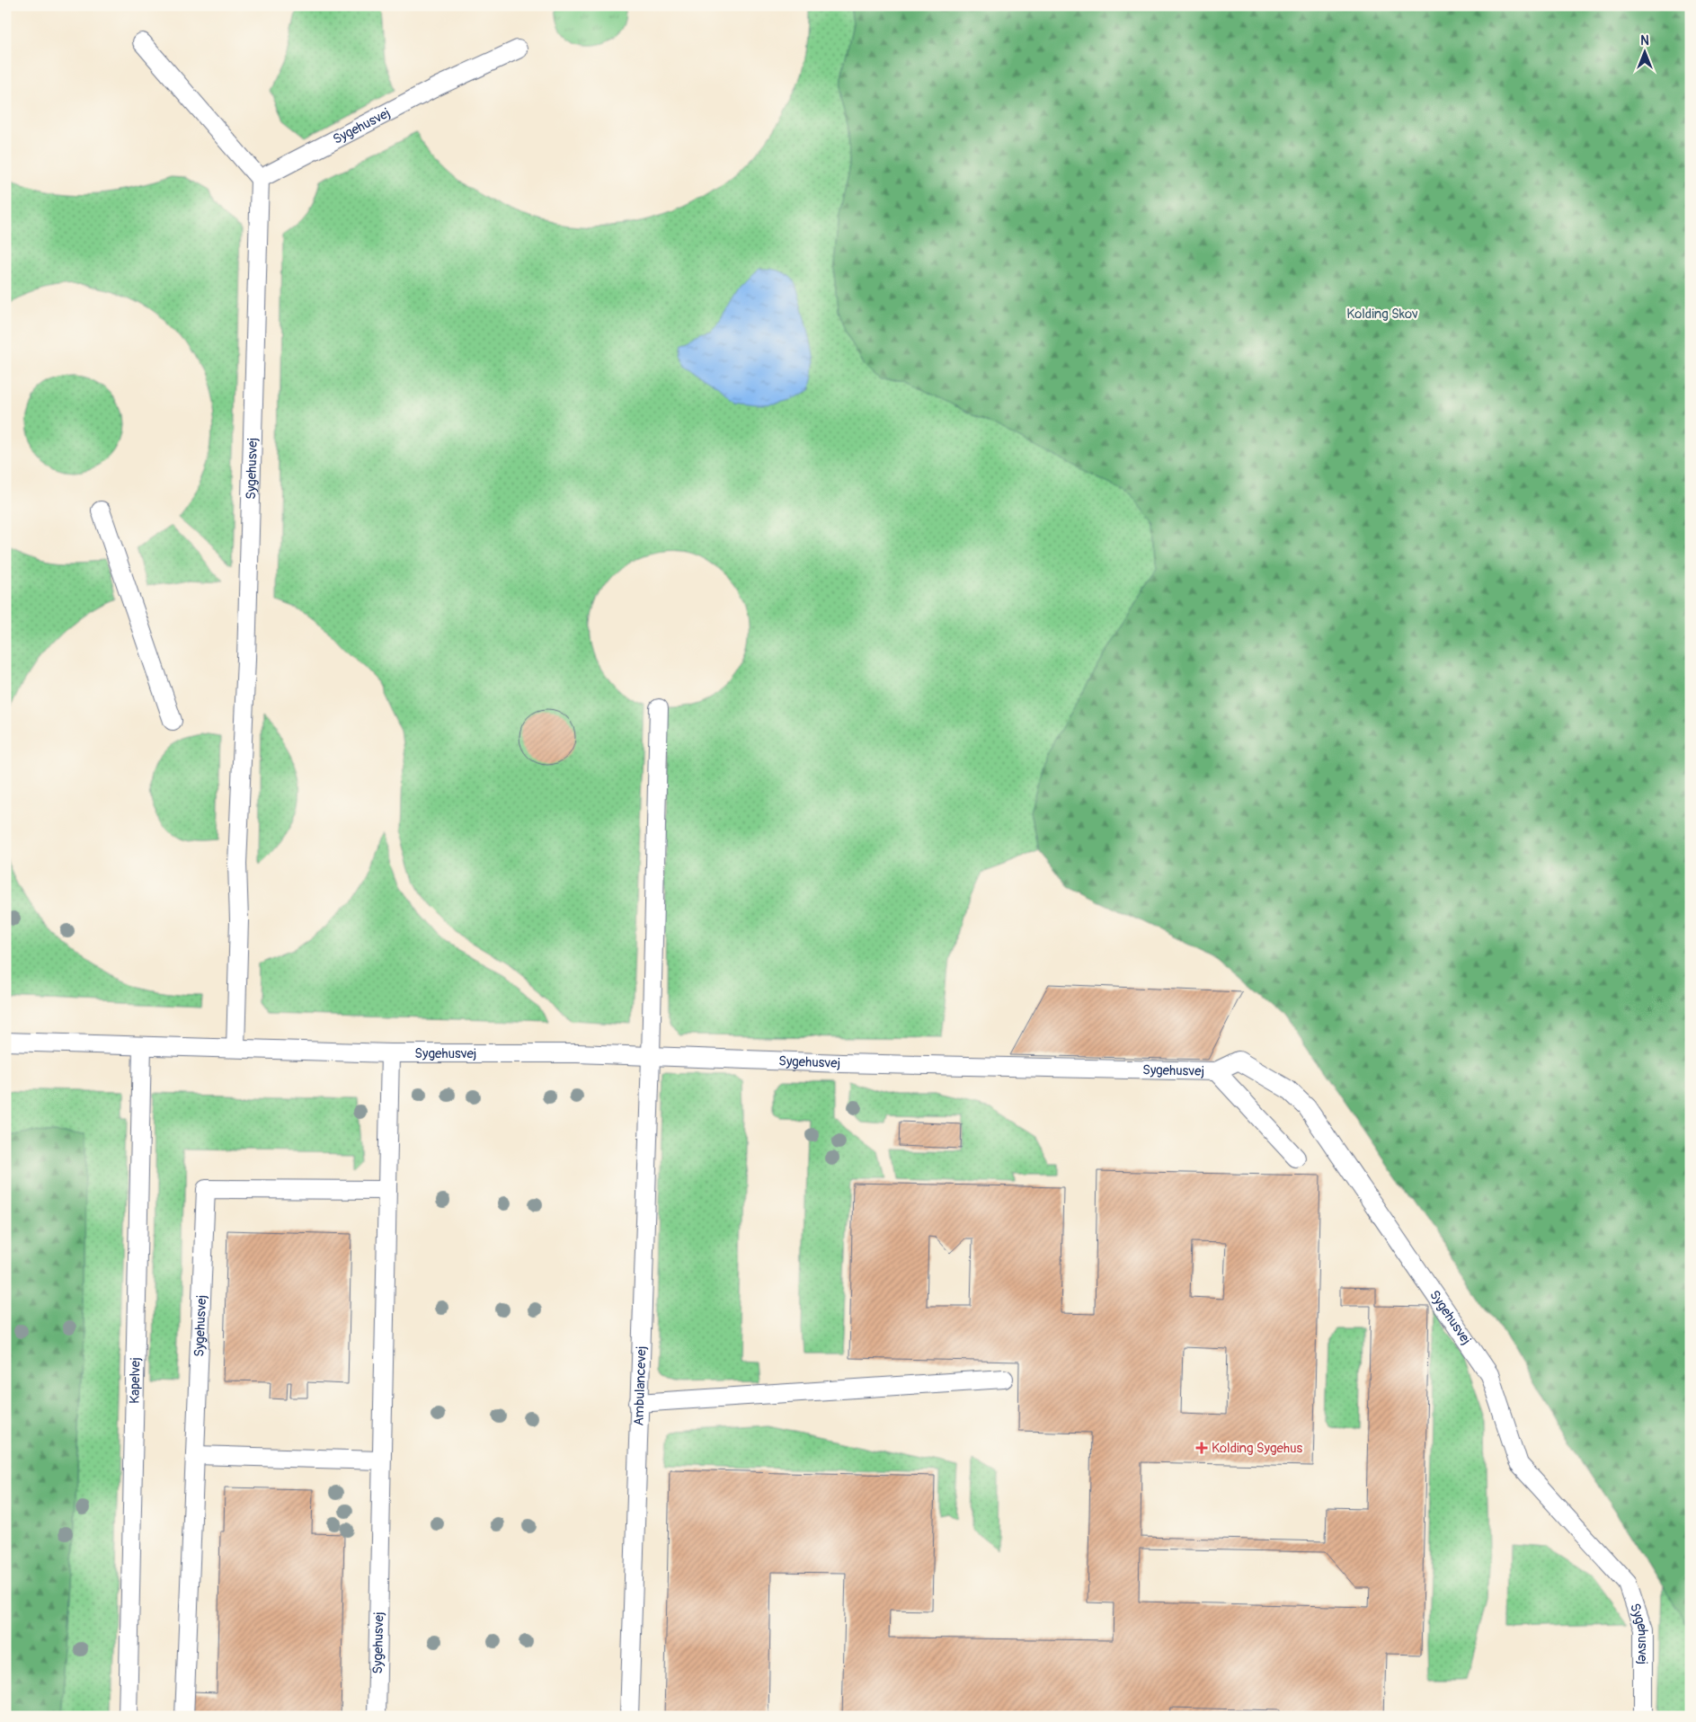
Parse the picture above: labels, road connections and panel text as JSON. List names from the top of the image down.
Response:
{
  "streets": {
    "lane": ["Sygehusvej", "Kapelvej", "Ambulancevej"]
  },
  "crossings": [
    ["Sygehusvej", "Kapelvej"],
    ["Sygehusvej", "Ambulancevej"]
  ],
  "parks": ["Kolding Skov"],
  "places": {
    "health": ["Kolding Sygehus"]
  },
  "north": "top"
}
